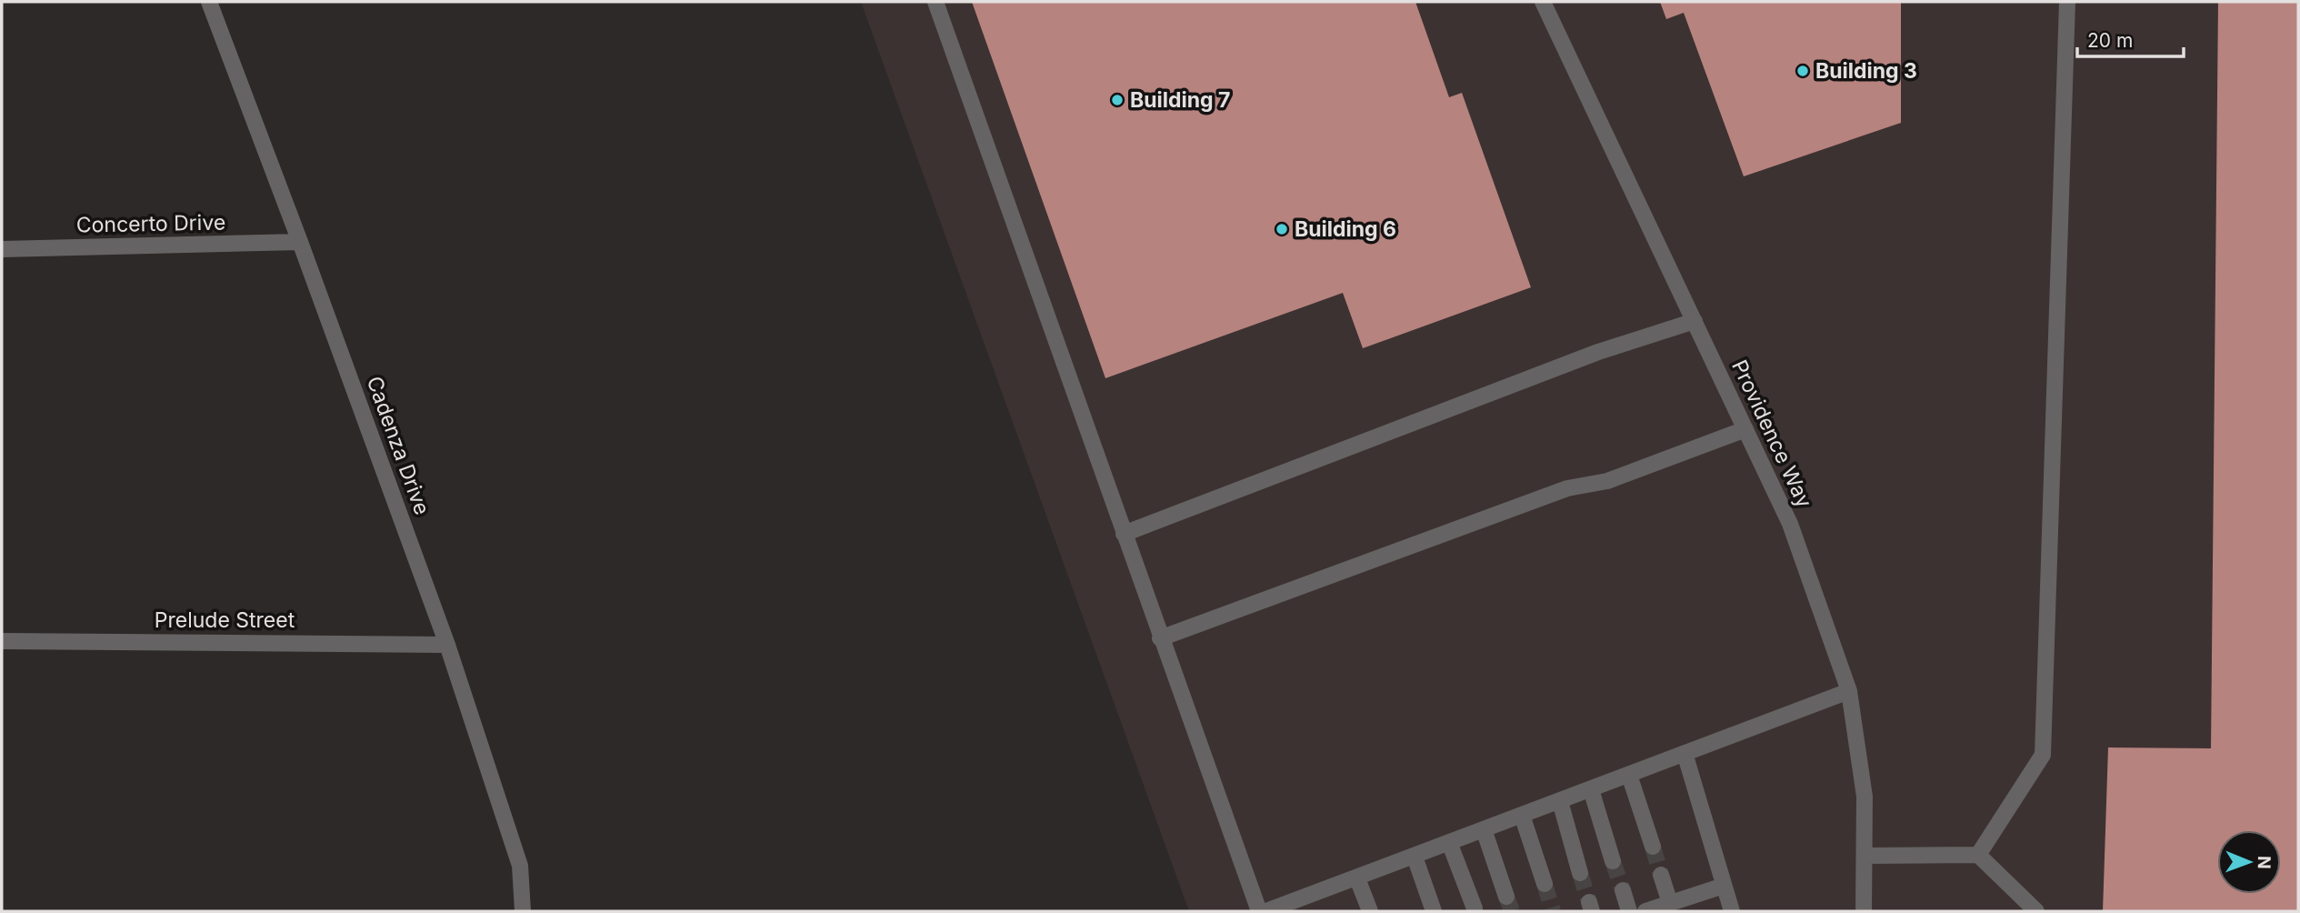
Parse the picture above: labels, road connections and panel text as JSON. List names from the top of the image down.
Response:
{
  "streets": {
    "street": [
      "Concerto Drive",
      "Providence Way",
      "Cadenza Drive",
      "Prelude Street"
    ]
  },
  "crossings": [
    ["Concerto Drive", "Cadenza Drive"],
    ["Cadenza Drive", "Prelude Street"]
  ],
  "places": ["Building 3", "Building 7", "Building 6"],
  "scale_bar": "20 m",
  "north": "right"
}
